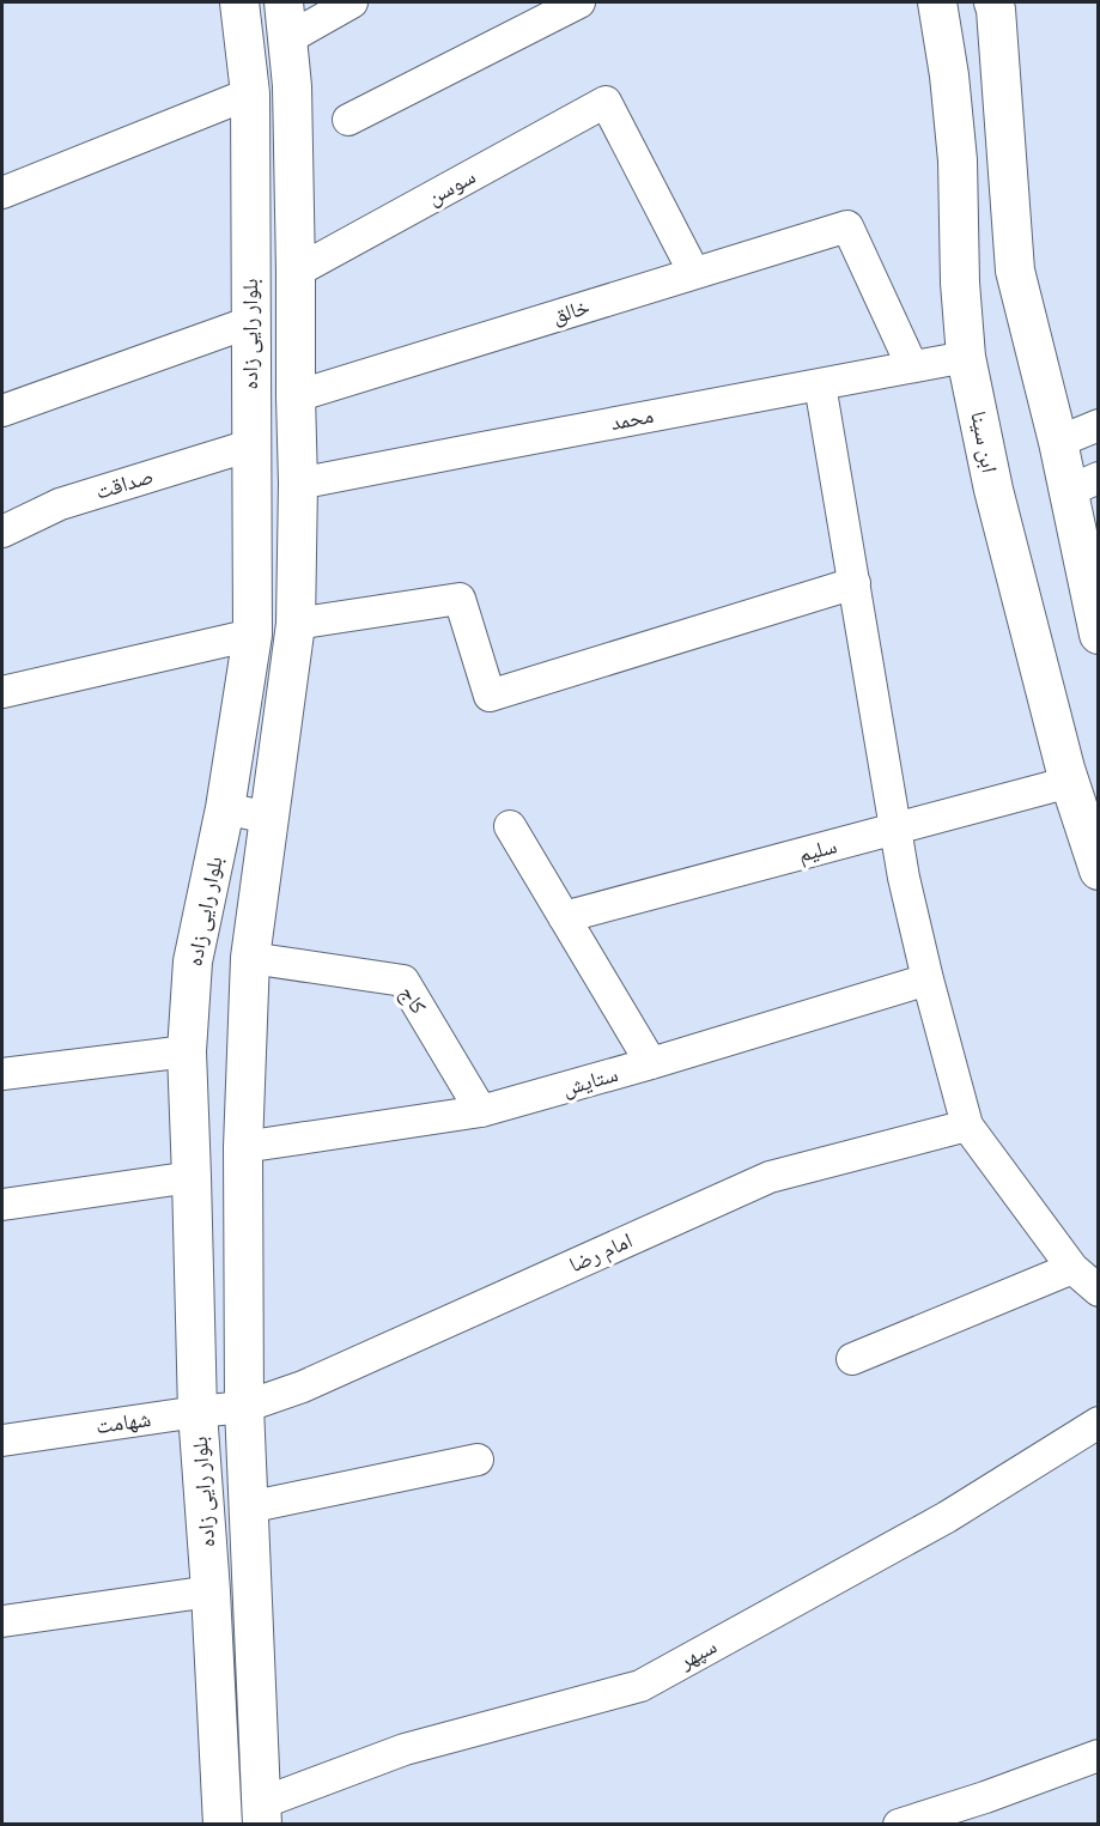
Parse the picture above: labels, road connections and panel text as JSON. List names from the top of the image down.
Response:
{
  "streets": {
    "main road": ["بلوار رایی زاده", "ابن سینا"],
    "street": [
      "سوسن",
      "خالق",
      "محمد",
      "صداقت",
      "سلیم",
      "کاج",
      "ستایش",
      "امام رضا",
      "شهامت",
      "سپهر"
    ]
  },
  "crossings": [
    ["سوسن", "خالق"],
    ["سوسن", "بلوار رایی زاده"],
    ["خالق", "بلوار رایی زاده"],
    ["خالق", "محمد"],
    ["بلوار رایی زاده", "محمد"],
    ["بلوار رایی زاده", "صداقت"],
    ["بلوار رایی زاده", "کاج"],
    ["بلوار رایی زاده", "ستایش"],
    ["بلوار رایی زاده", "امام رضا"],
    ["بلوار رایی زاده", "شهامت"],
    ["بلوار رایی زاده", "سپهر"],
    ["محمد", "ابن سینا"],
    ["ابن سینا", "سلیم"],
    ["کاج", "ستایش"],
    ["امام رضا", "شهامت"]
  ]
}
